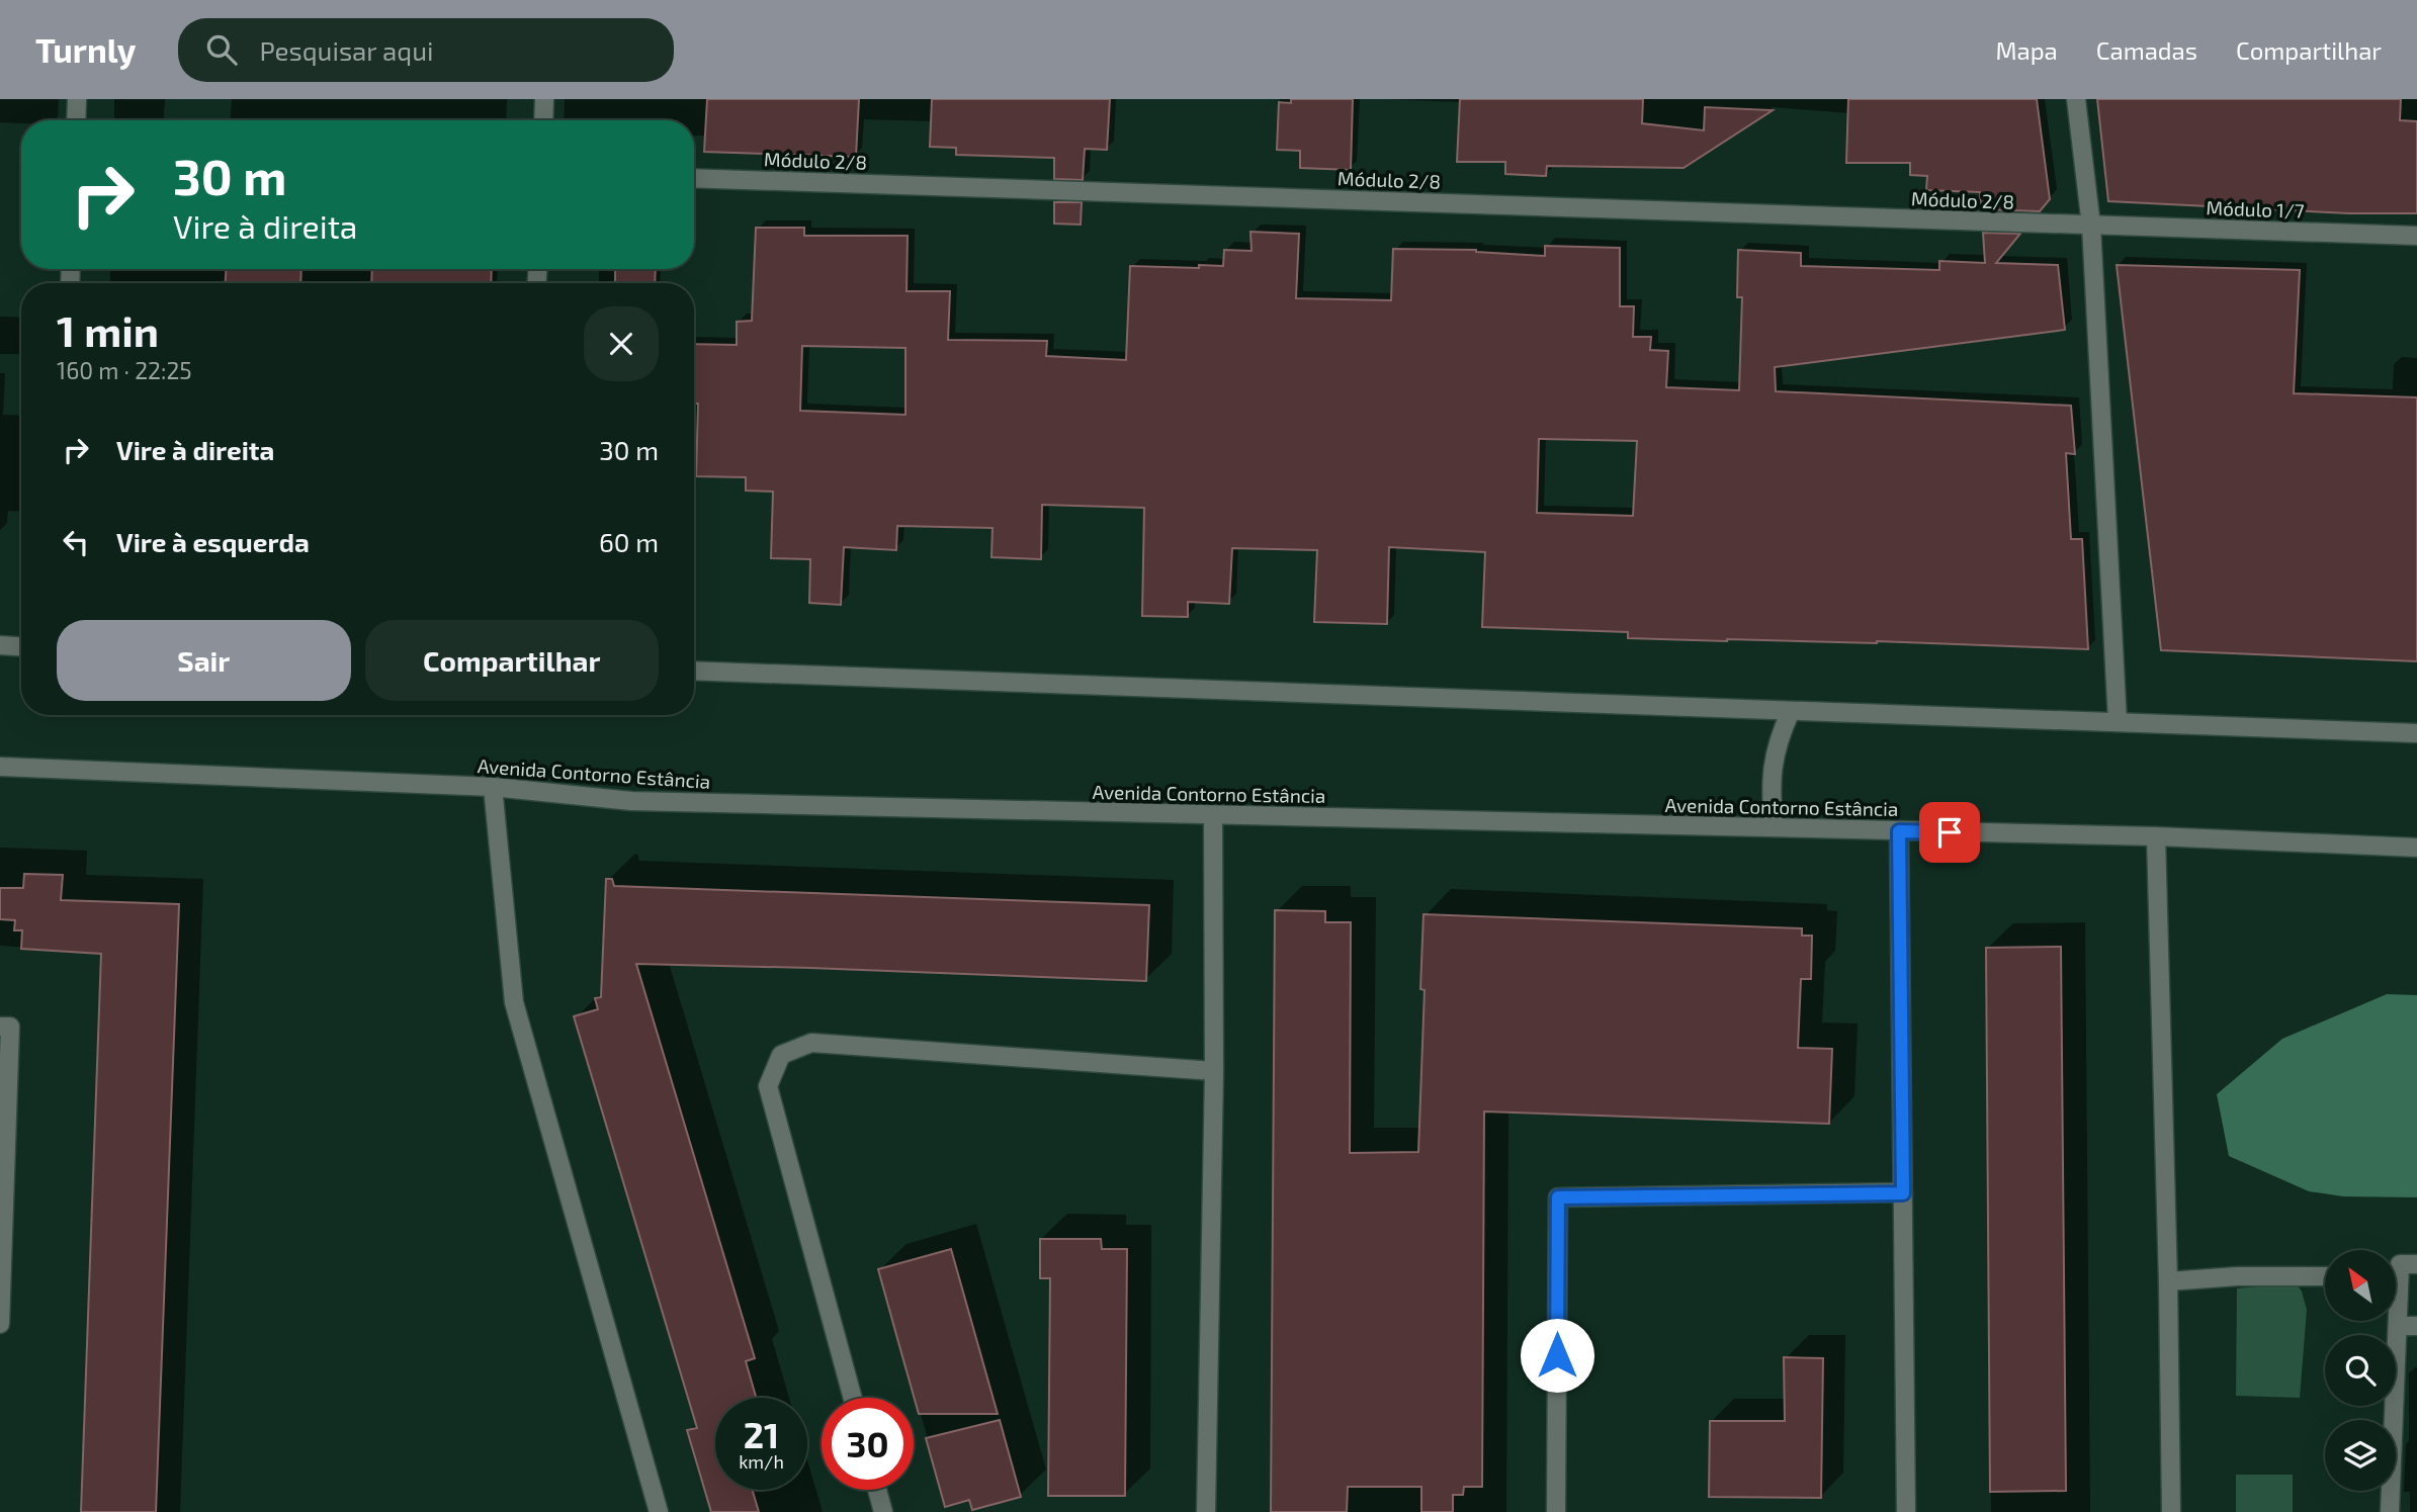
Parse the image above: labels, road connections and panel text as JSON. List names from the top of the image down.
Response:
{
  "streets": {
    "street": ["Módulo 2/8", "Módulo 1/7", "Avenida Contorno Estância"]
  },
  "crossings": [
    ["Módulo 2/8", "Módulo 1/7"]
  ],
  "north": "top left",
  "page": {
    "header": "Turnly",
    "search": "Pesquisar aqui",
    "nav": ["Mapa", "Camadas", "Compartilhar"],
    "turn": ["30 m", "Vire à direita"],
    "heading": ["1 min", "160 m · 22:25"],
    "list": [
      {
        "name": "Vire à direita",
        "value": "30 m"
      },
      {
        "name": "Vire à esquerda",
        "value": "60 m"
      }
    ],
    "buttons": ["Sair", "Compartilhar"],
    "speed": "21 km/h",
    "limit": "30"
  }
}
